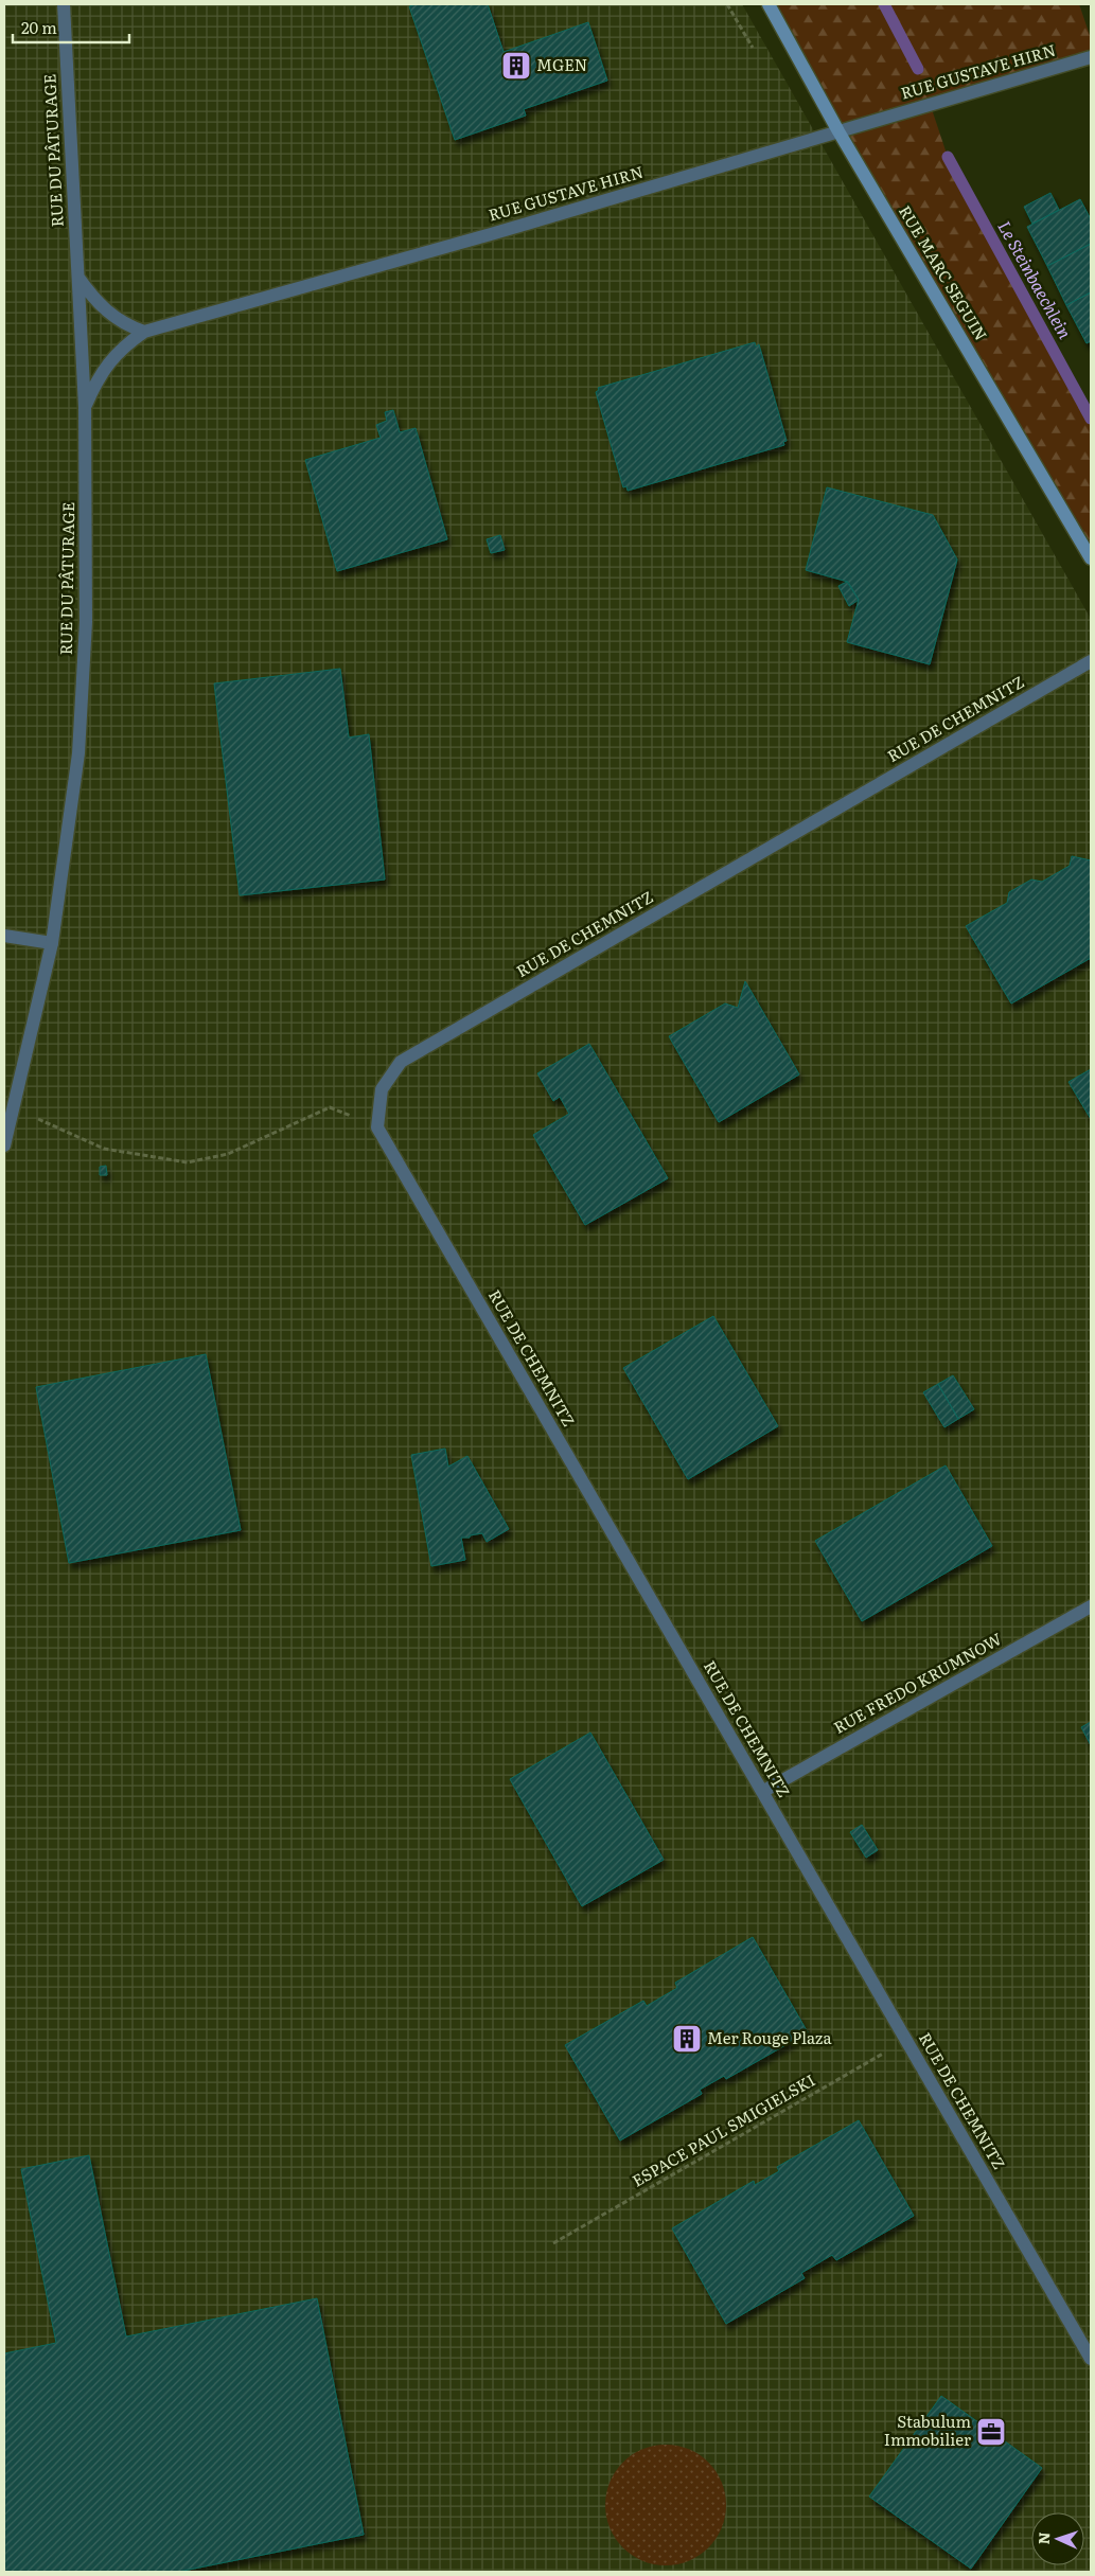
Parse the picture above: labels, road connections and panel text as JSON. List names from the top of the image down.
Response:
{
  "streets": {
    "street": [
      "RUE GUSTAVE HIRN",
      "RUE DU PÂTURAGE",
      "RUE MARC SEGUIN",
      "RUE DE CHEMNITZ",
      "RUE FREDO KRUMNOW"
    ],
    "path": ["ESPACE PAUL SMIGIELSKI"]
  },
  "crossings": [
    ["RUE GUSTAVE HIRN", "RUE DU PÂTURAGE"],
    ["RUE GUSTAVE HIRN", "RUE MARC SEGUIN"],
    ["RUE DE CHEMNITZ", "RUE FREDO KRUMNOW"],
    ["RUE DE CHEMNITZ", "ESPACE PAUL SMIGIELSKI"]
  ],
  "water": ["Le Steinbaechlein"],
  "places": {
    "building": ["MGEN", "Mer Rouge Plaza"],
    "office": ["Stabulum Immobilier"]
  },
  "scale_bar": "20 m",
  "north": "left"
}
